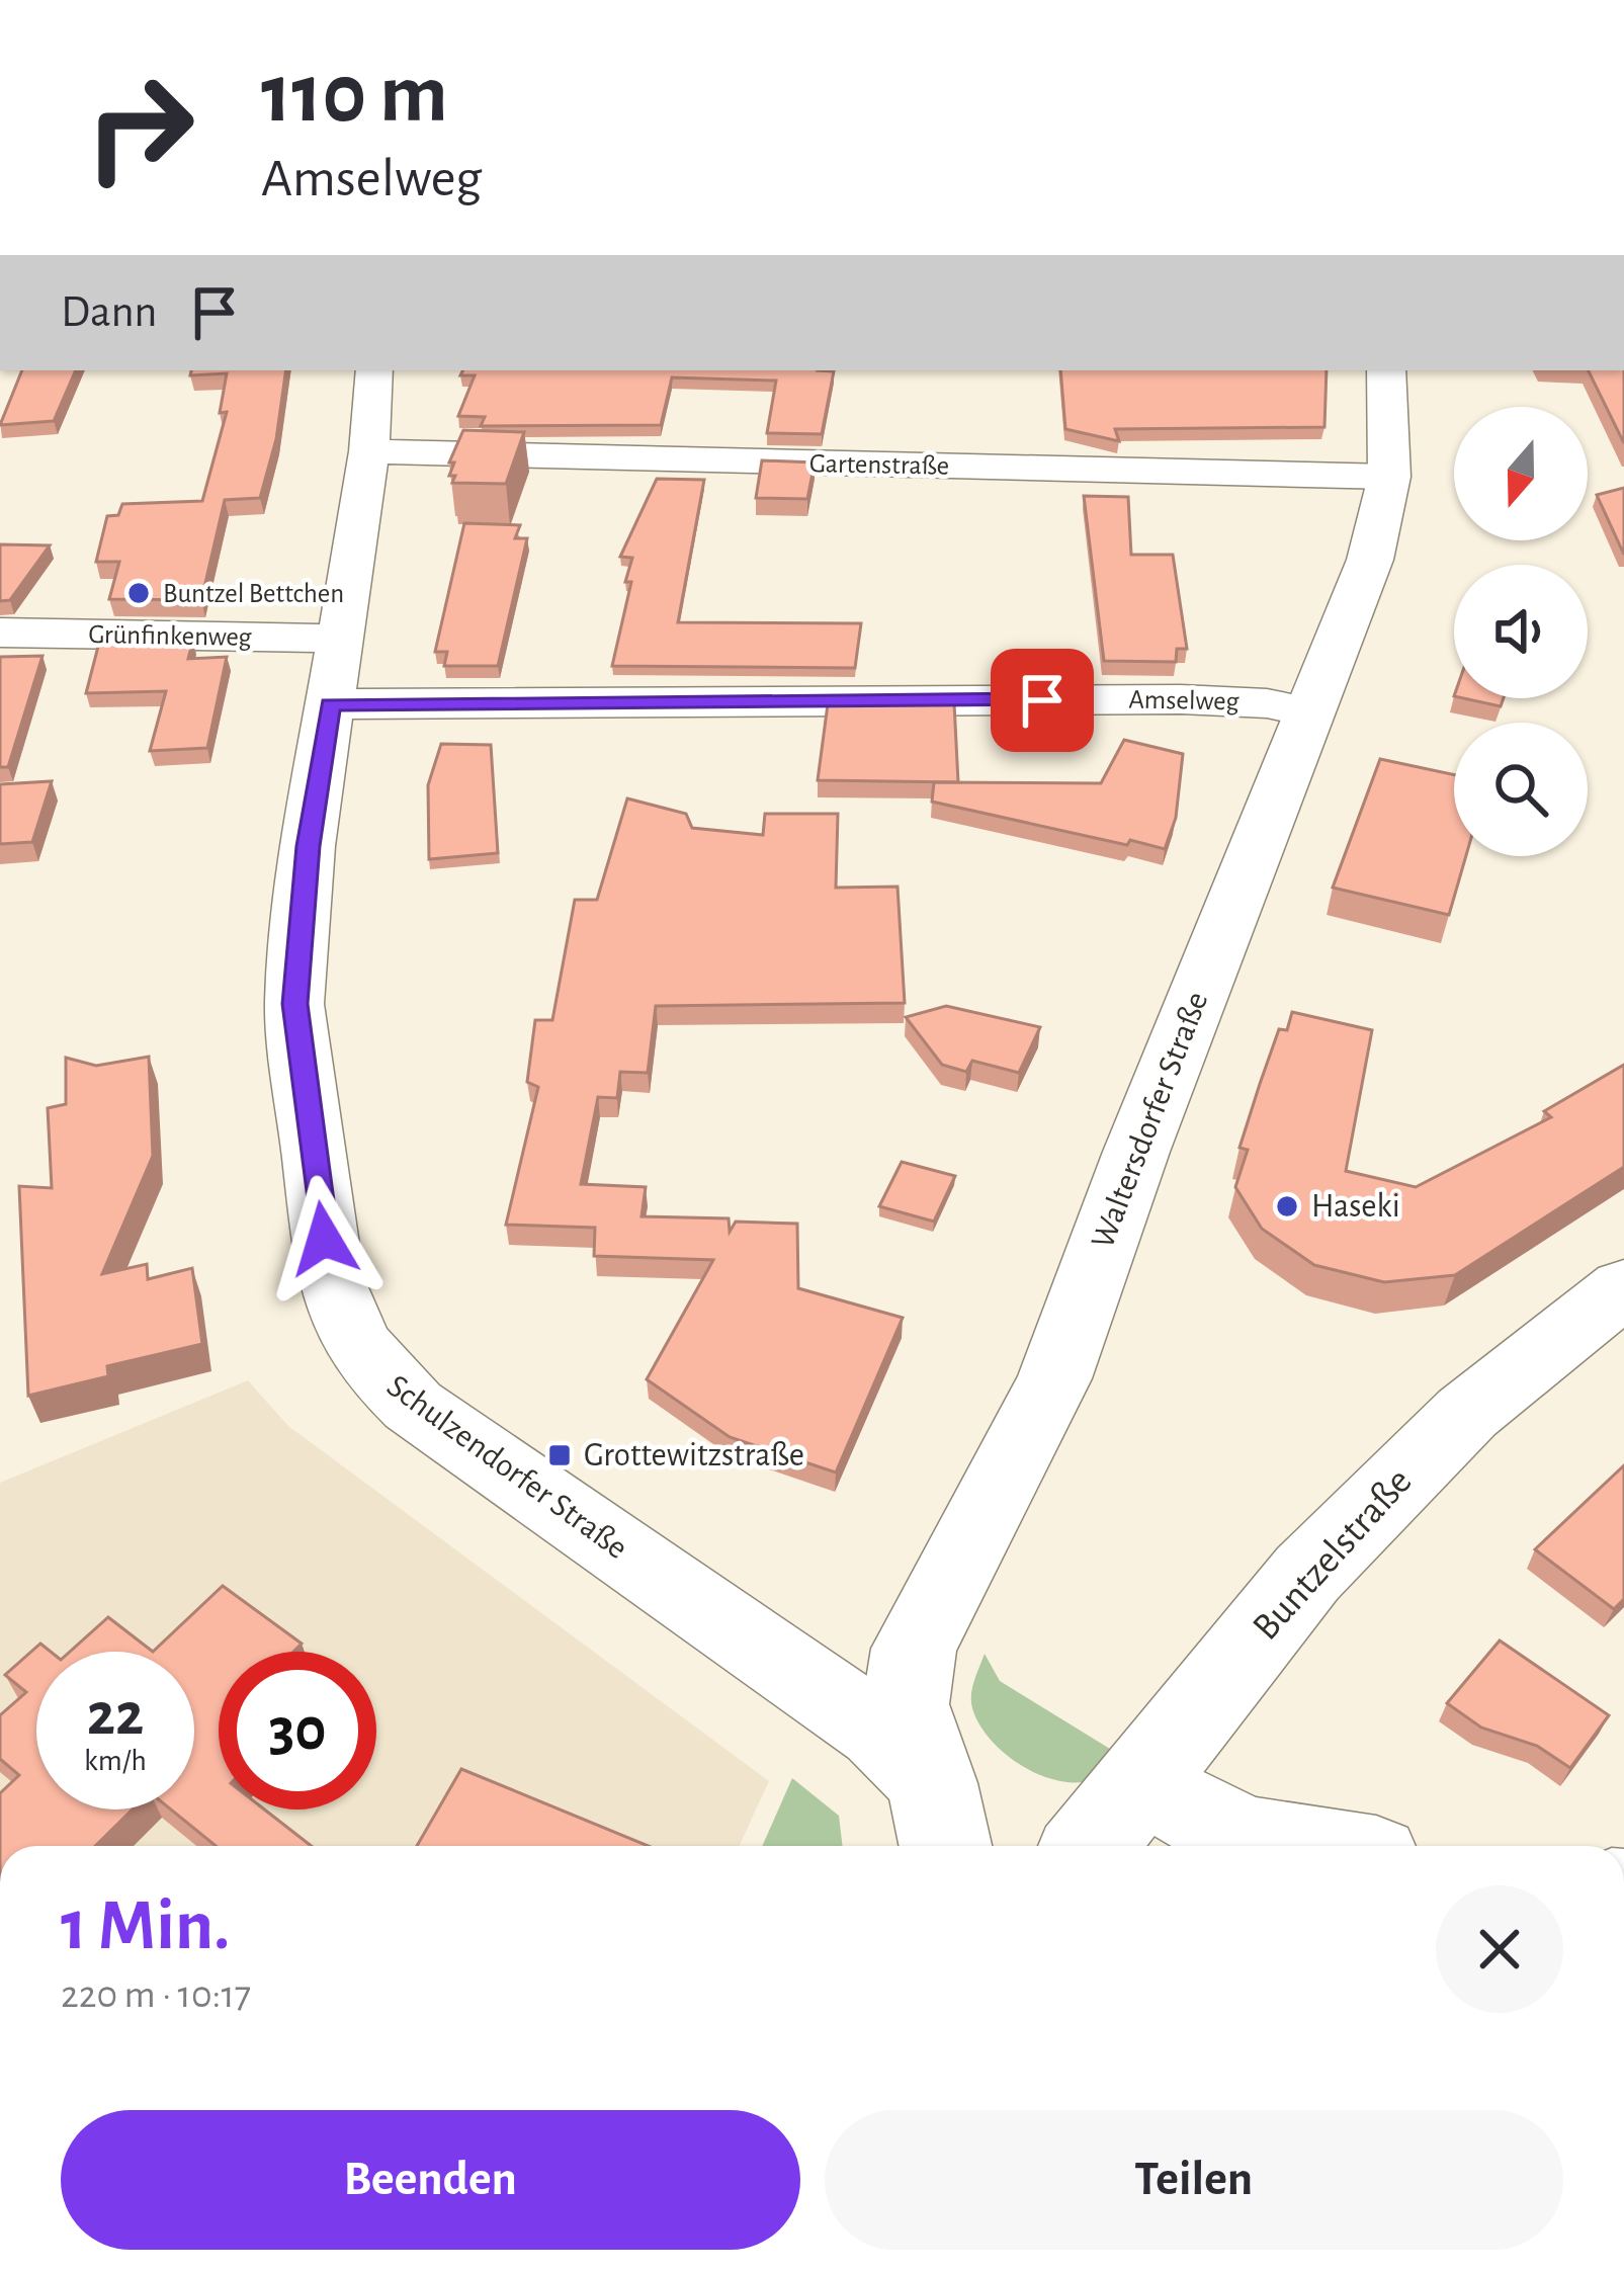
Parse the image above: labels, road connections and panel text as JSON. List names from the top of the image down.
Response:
{
  "streets": {
    "street": [
      "Gartenstraße",
      "Grünfinkenweg",
      "Amselweg",
      "Waltersdorfer Straße",
      "Schulzendorfer Straße",
      "Buntzelstraße"
    ]
  },
  "crossings": [
    ["Gartenstraße", "Waltersdorfer Straße"],
    ["Gartenstraße", "Schulzendorfer Straße"],
    ["Grünfinkenweg", "Amselweg"],
    ["Grünfinkenweg", "Schulzendorfer Straße"],
    ["Amselweg", "Waltersdorfer Straße"],
    ["Amselweg", "Schulzendorfer Straße"],
    ["Waltersdorfer Straße", "Schulzendorfer Straße"]
  ],
  "places": {
    "other": ["Buntzel Bettchen", "Haseki"],
    "transit": ["Grottewitzstraße"]
  },
  "north": "bottom",
  "page": {
    "turn": ["110 m", "Amselweg"],
    "then": "Dann",
    "speed": "22 km/h",
    "limit": "30",
    "heading": ["1 Min.", "220 m · 10:17"],
    "buttons": ["Beenden", "Teilen"]
  }
}
